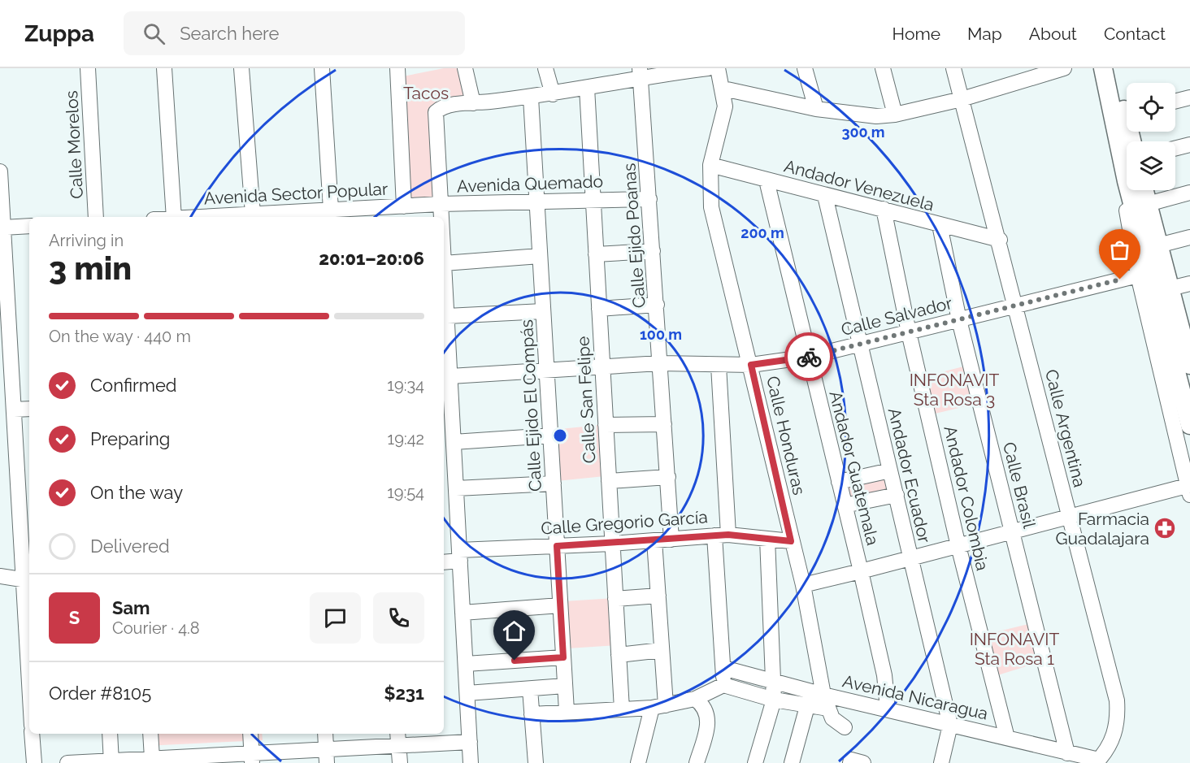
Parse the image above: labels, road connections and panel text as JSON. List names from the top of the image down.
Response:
{
  "streets": {
    "street": [
      "Calle Morelos",
      "Avenida Quemado",
      "Andador Venezuela",
      "Avenida Sector Popular",
      "Calle Ejido Poanas",
      "Calle Salvador",
      "Calle San Felipe",
      "Calle Ejido El Compás",
      "Calle Argentina",
      "Calle Honduras",
      "Andador Guatemala",
      "Andador Ecuador",
      "Calle Brasil",
      "Andador Colombia",
      "Calle Gregorio García",
      "Avenida Nicaragua"
    ]
  },
  "crossings": [
    ["Avenida Quemado", "Avenida Sector Popular"],
    ["Avenida Quemado", "Calle Ejido Poanas"],
    ["Avenida Quemado", "Calle San Felipe"],
    ["Avenida Quemado", "Calle Ejido El Compás"],
    ["Andador Venezuela", "Calle Argentina"],
    ["Andador Venezuela", "Calle Honduras"],
    ["Andador Venezuela", "Andador Guatemala"],
    ["Andador Venezuela", "Andador Ecuador"],
    ["Andador Venezuela", "Calle Brasil"],
    ["Andador Venezuela", "Andador Colombia"],
    ["Calle Ejido Poanas", "Calle Salvador"],
    ["Calle Ejido Poanas", "Calle Gregorio García"],
    ["Calle Salvador", "Calle San Felipe"],
    ["Calle Salvador", "Calle Ejido El Compás"],
    ["Calle Salvador", "Calle Argentina"],
    ["Calle Salvador", "Calle Honduras"],
    ["Calle Salvador", "Andador Guatemala"],
    ["Calle Salvador", "Andador Ecuador"],
    ["Calle Salvador", "Calle Brasil"],
    ["Calle Salvador", "Andador Colombia"],
    ["Calle San Felipe", "Calle Gregorio García"],
    ["Calle Ejido El Compás", "Calle Gregorio García"],
    ["Calle Argentina", "Avenida Nicaragua"],
    ["Calle Honduras", "Calle Gregorio García"],
    ["Calle Honduras", "Avenida Nicaragua"],
    ["Andador Guatemala", "Avenida Nicaragua"],
    ["Andador Ecuador", "Avenida Nicaragua"],
    ["Calle Brasil", "Avenida Nicaragua"],
    ["Andador Colombia", "Avenida Nicaragua"]
  ],
  "parks": ["Tacos", "INFONAVIT Sta Rosa 3", "INFONAVIT Sta Rosa 1"],
  "places": {
    "pharmacy": ["Farmacia Guadalajara"]
  },
  "page": {
    "header": "Zuppa",
    "search": "Search here",
    "nav": [
      "Home",
      "Map",
      "About",
      "Contact"
    ],
    "heading": ["3 min", "Arriving in", "20:01–20:06"],
    "panel": [
      "Sam",
      "Courier · 4.8",
      "Order #8105",
      "$231"
    ],
    "bar": "On the way · 440 m",
    "list": [
      ["Confirmed", "19:34"],
      ["Preparing", "19:42"],
      ["On the way", "19:54"],
      "Delivered"
    ],
    "round": "S"
  },
  "rings": ["300 m", "200 m", "100 m"]
}
